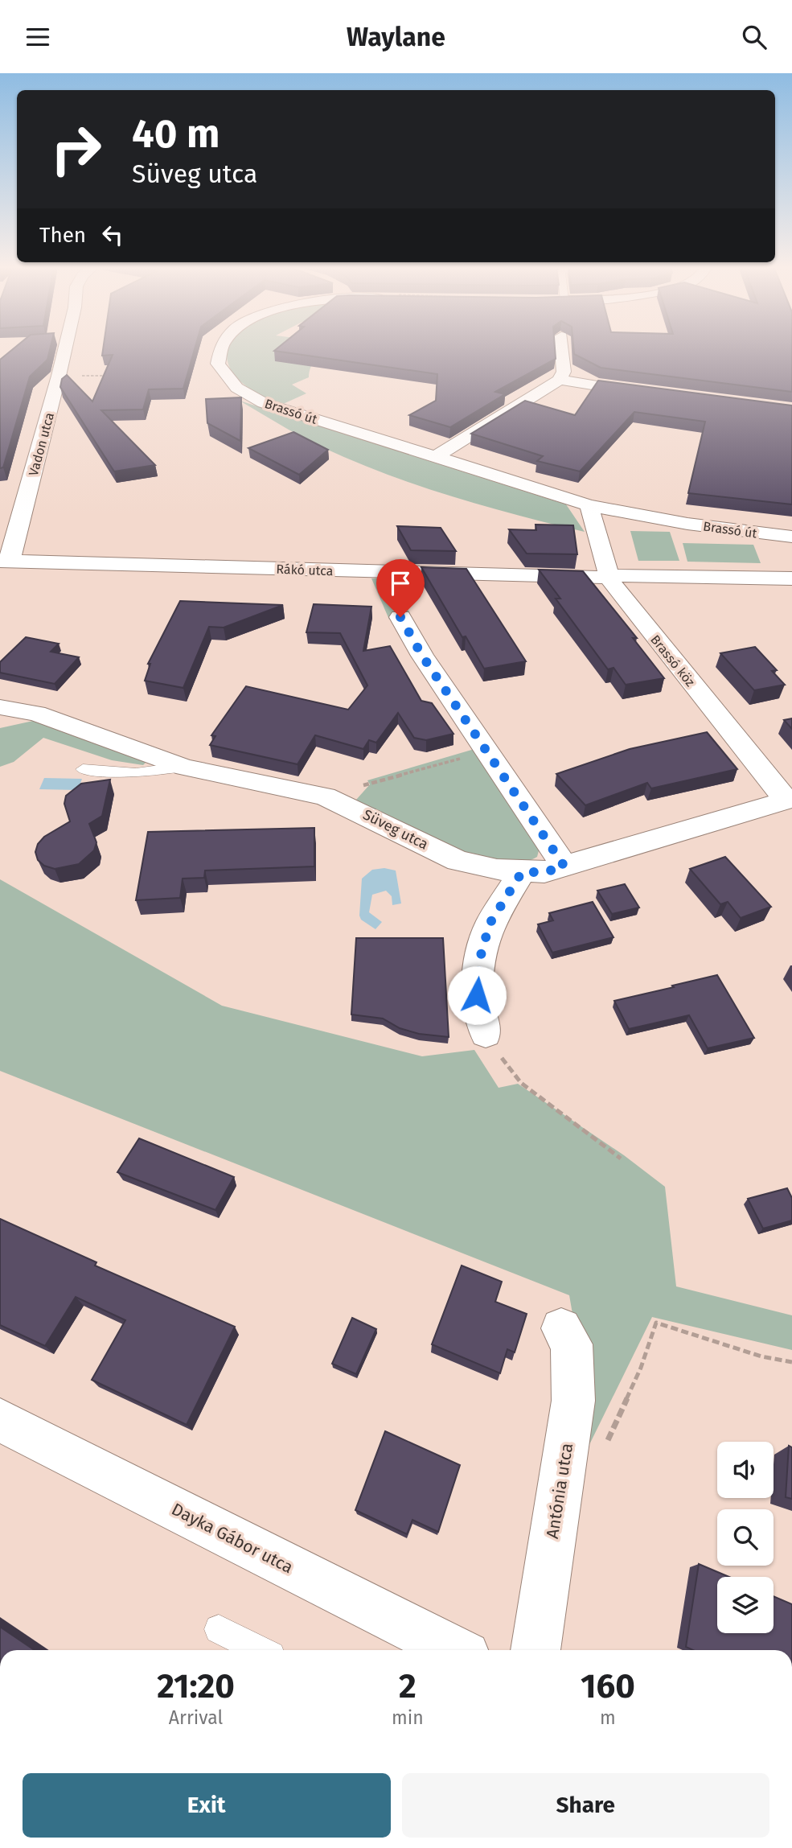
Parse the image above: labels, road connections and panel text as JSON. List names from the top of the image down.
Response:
{
  "streets": {
    "street": [
      "Brassó út",
      "Vadon utca",
      "Rákó utca",
      "Brassó köz",
      "Süveg utca",
      "Antónia utca",
      "Dayka Gábor utca"
    ]
  },
  "crossings": [
    ["Brassó út", "Brassó köz"],
    ["Vadon utca", "Rákó utca"],
    ["Rákó utca", "Brassó köz"],
    ["Brassó köz", "Süveg utca"]
  ],
  "page": {
    "header": "Waylane",
    "turn": ["40 m", "Süveg utca"],
    "then": "Then",
    "eta": [
      "21:20",
      "Arrival",
      "2",
      "min",
      "160",
      "m"
    ],
    "buttons": ["Exit", "Share"]
  }
}
